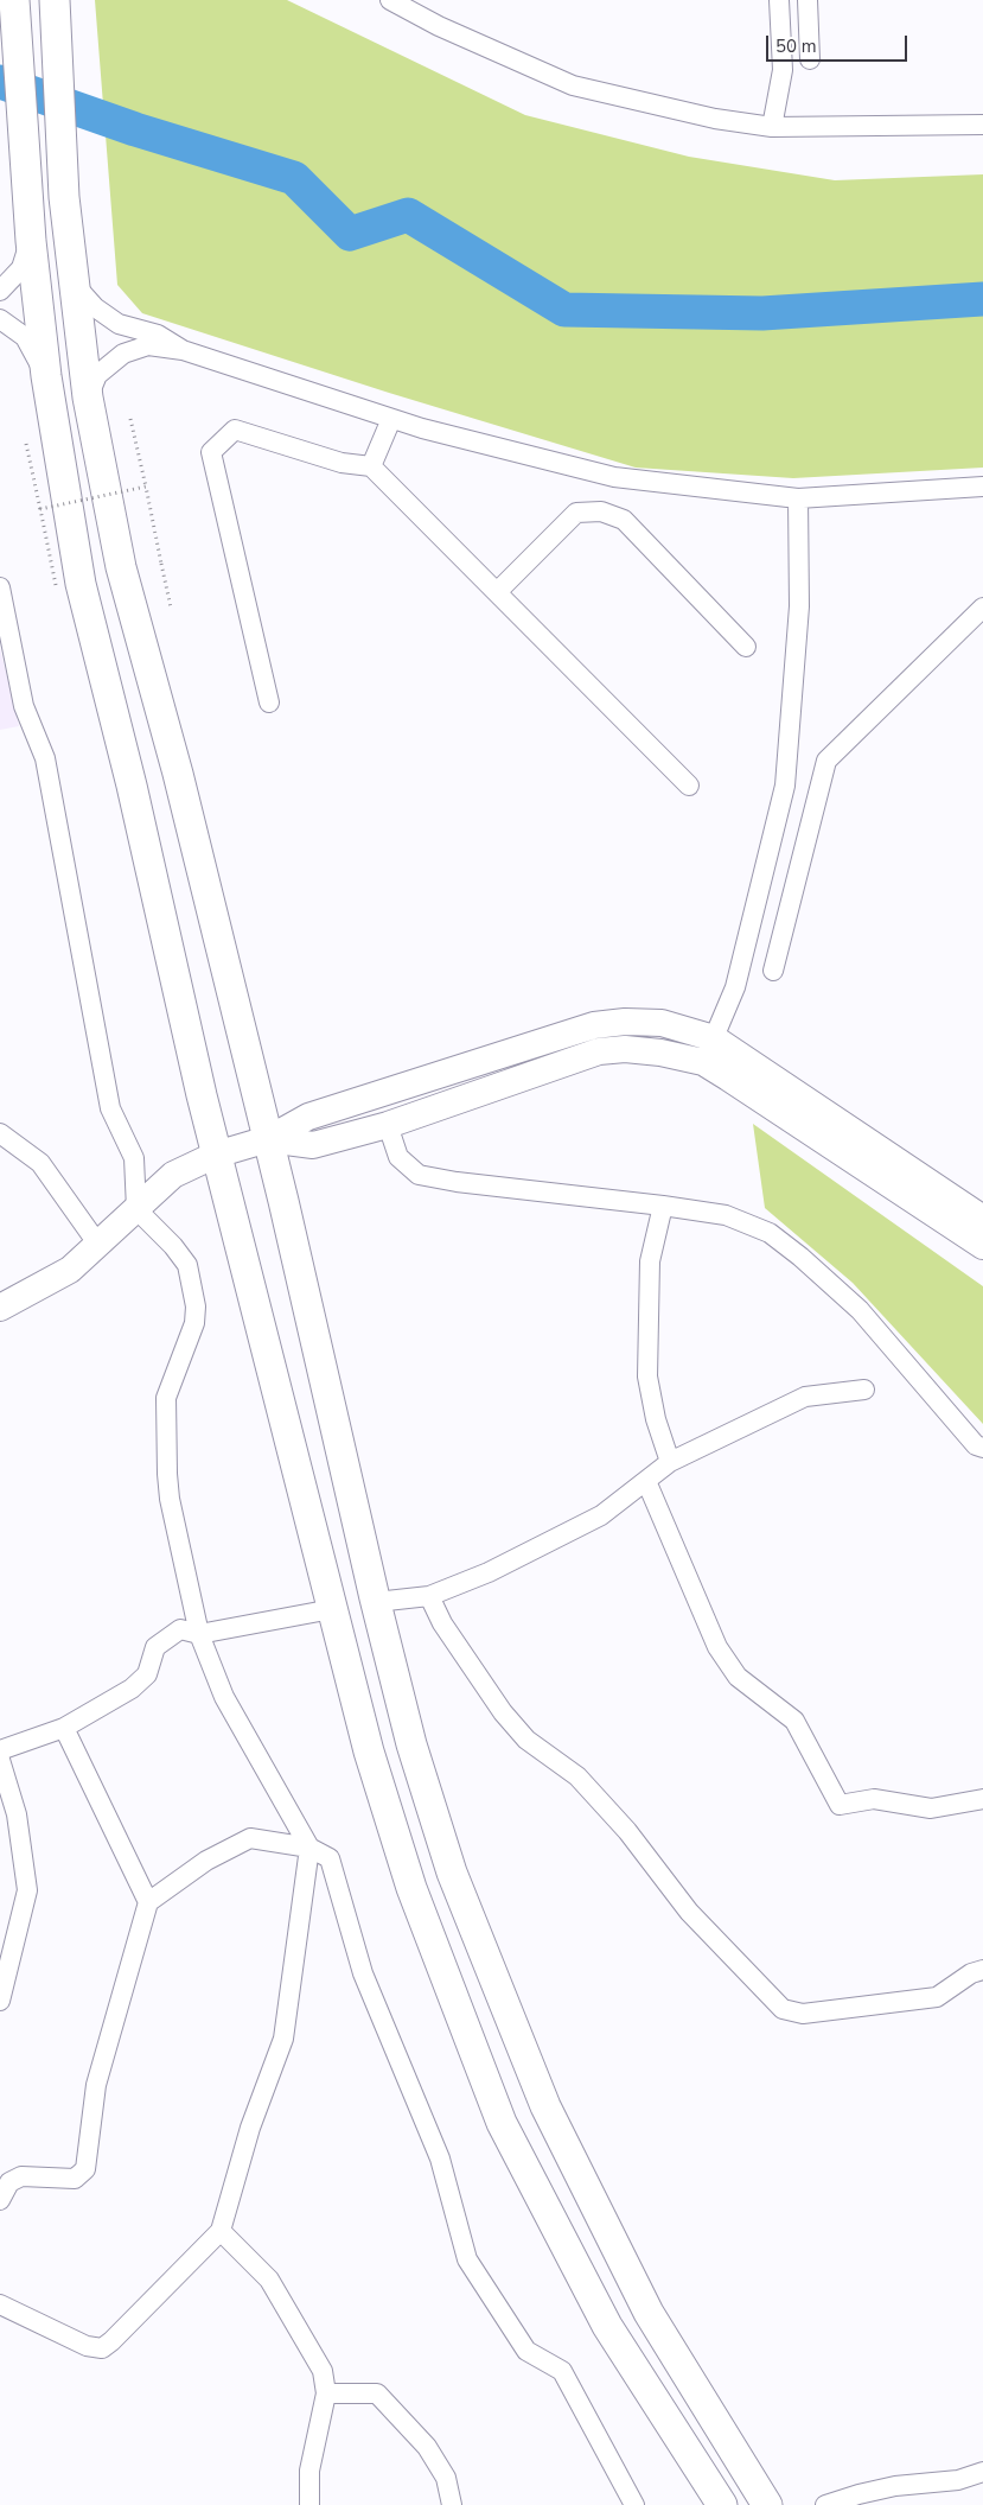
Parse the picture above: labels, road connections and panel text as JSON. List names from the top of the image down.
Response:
{
  "scale_bar": "50 m"
}
